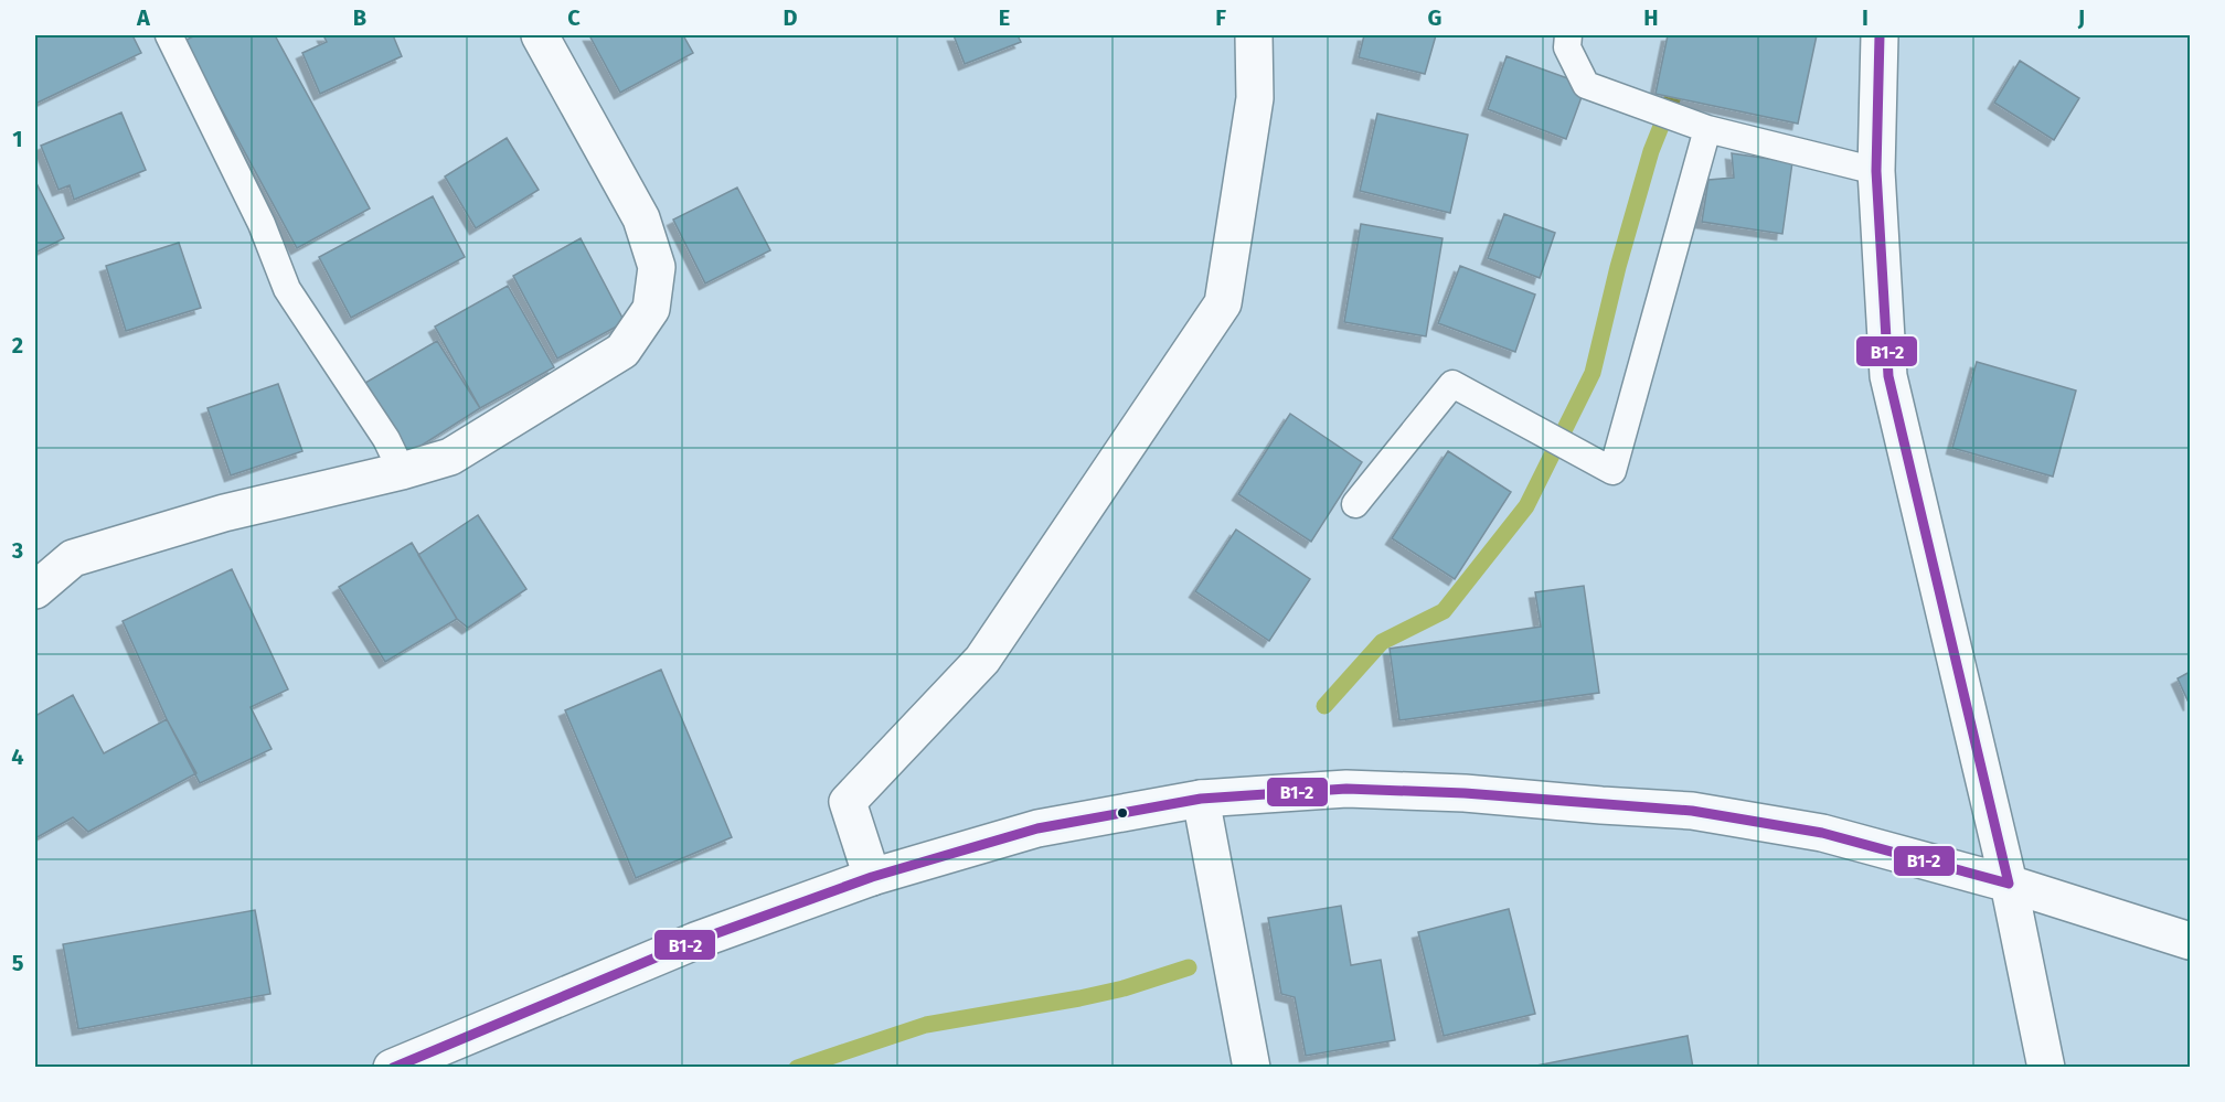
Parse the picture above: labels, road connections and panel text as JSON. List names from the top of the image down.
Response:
{
  "lines": ["transit line B1-2"],
  "grid": {
    "columns": [
      "A",
      "B",
      "C",
      "D",
      "E",
      "F",
      "G",
      "H",
      "I",
      "J"
    ],
    "rows": [
      "1",
      "2",
      "3",
      "4",
      "5"
    ]
  }
}
